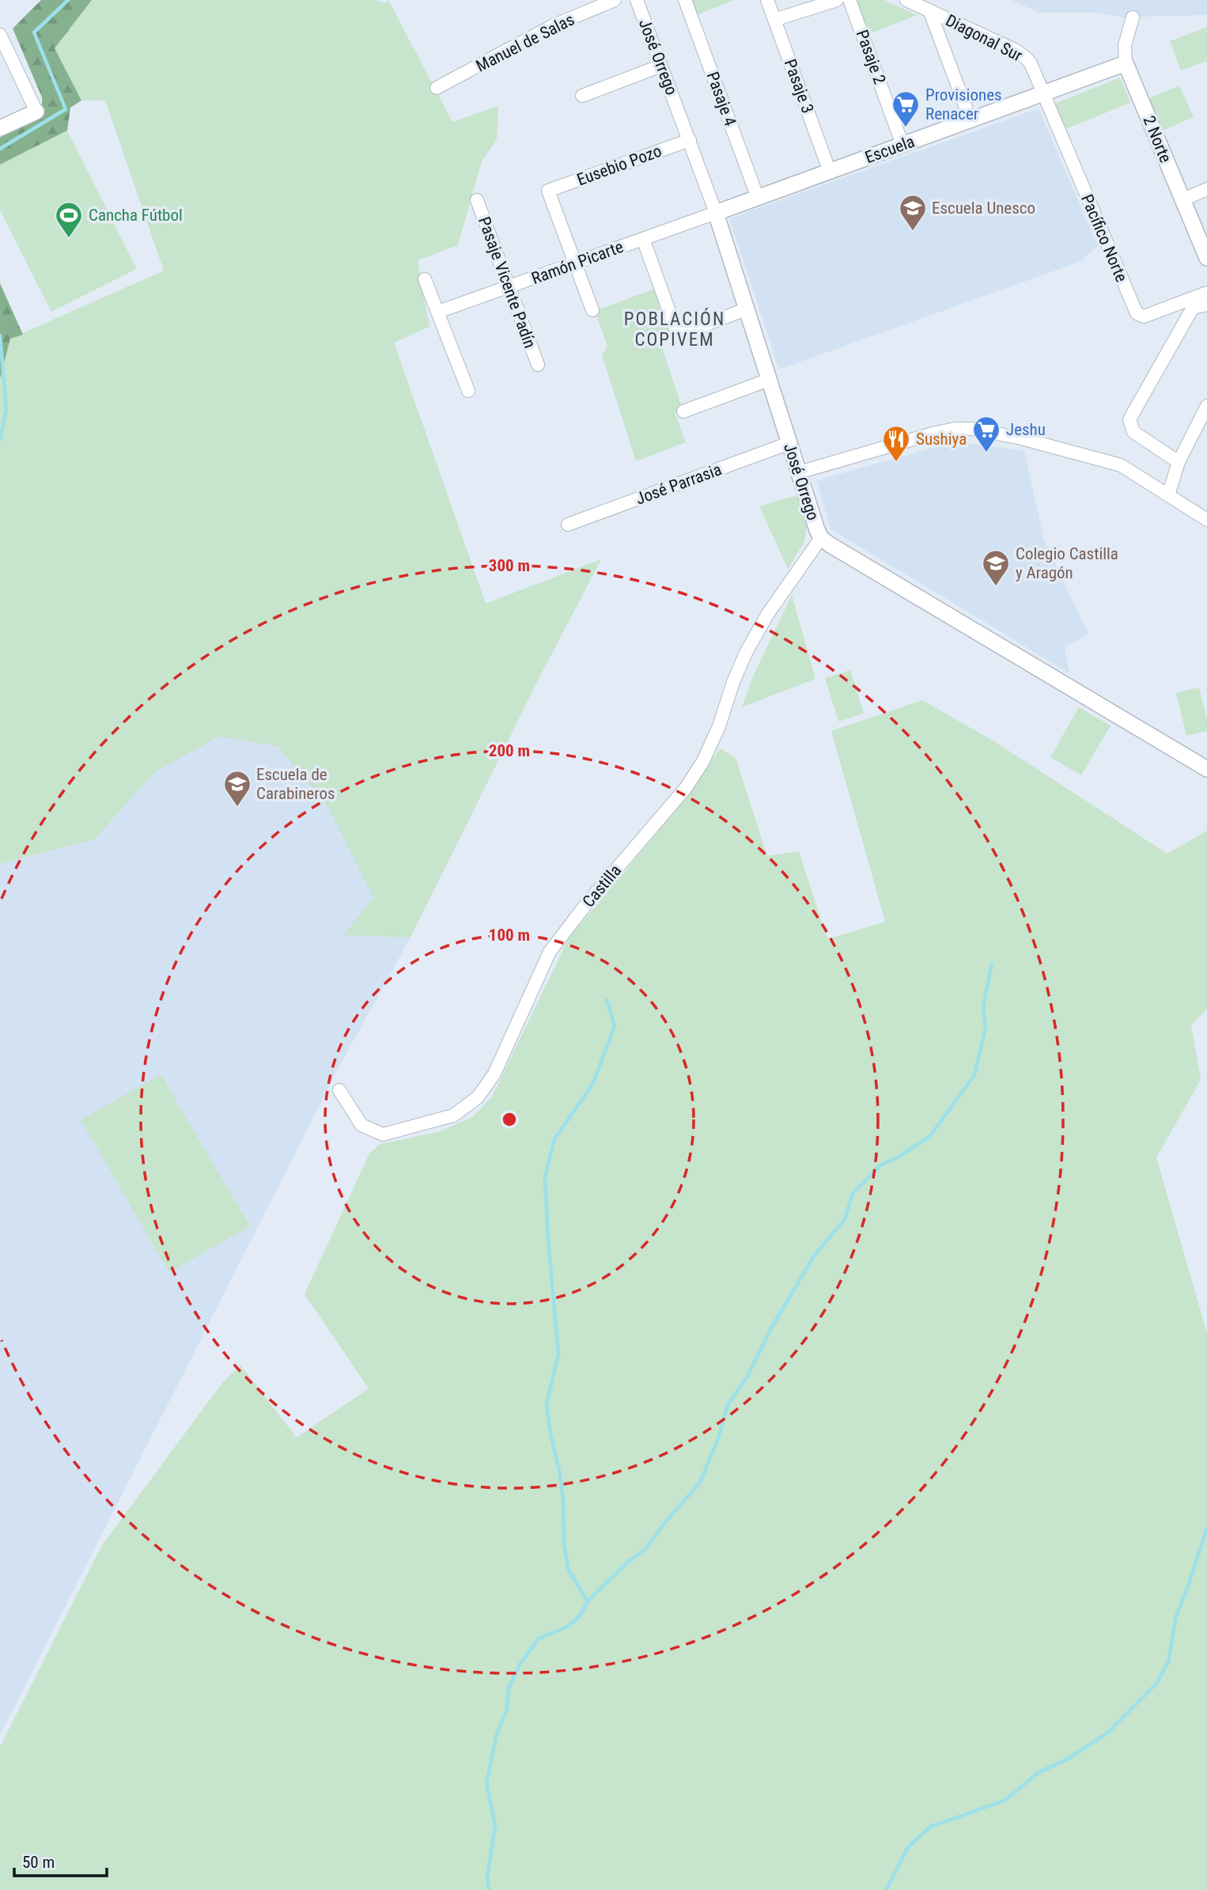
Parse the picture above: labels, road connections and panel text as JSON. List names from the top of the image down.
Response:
{
  "streets": {
    "street": [
      "Diagonal Sur",
      "Manuel de Salas",
      "José Orrego",
      "Pasaje 2",
      "Pasaje 3",
      "Pasaje 4",
      "2 Norte",
      "Escuela",
      "Eusebio Pozo",
      "Pacífico Norte",
      "Ramón Picarte",
      "Pasaje Vicente Padín",
      "José Parrasia",
      "Castilla"
    ]
  },
  "crossings": [
    ["Diagonal Sur", "Escuela"],
    ["Diagonal Sur", "Pacífico Norte"],
    ["José Orrego", "Escuela"],
    ["José Orrego", "Eusebio Pozo"],
    ["José Orrego", "Ramón Picarte"],
    ["José Orrego", "José Parrasia"],
    ["José Orrego", "Castilla"],
    ["Pasaje 2", "Escuela"],
    ["Pasaje 3", "Escuela"],
    ["Pasaje 4", "Escuela"],
    ["2 Norte", "Escuela"],
    ["Escuela", "Pacífico Norte"],
    ["Escuela", "Ramón Picarte"],
    ["Eusebio Pozo", "Ramón Picarte"],
    ["Ramón Picarte", "Pasaje Vicente Padín"]
  ],
  "districts": ["POBLACIÓN COPIVEM"],
  "places": {
    "supermarket": ["Provisiones Renacer", "Jeshu"],
    "school or university": ["Escuela Unesco", "Colegio Castilla y Aragón", "Escuela de Carabineros"],
    "sports": ["Cancha Fútbol"],
    "restaurant": ["Sushiya"]
  },
  "scale_bar": "50 m",
  "rings": ["300 m", "200 m", "100 m"]
}
